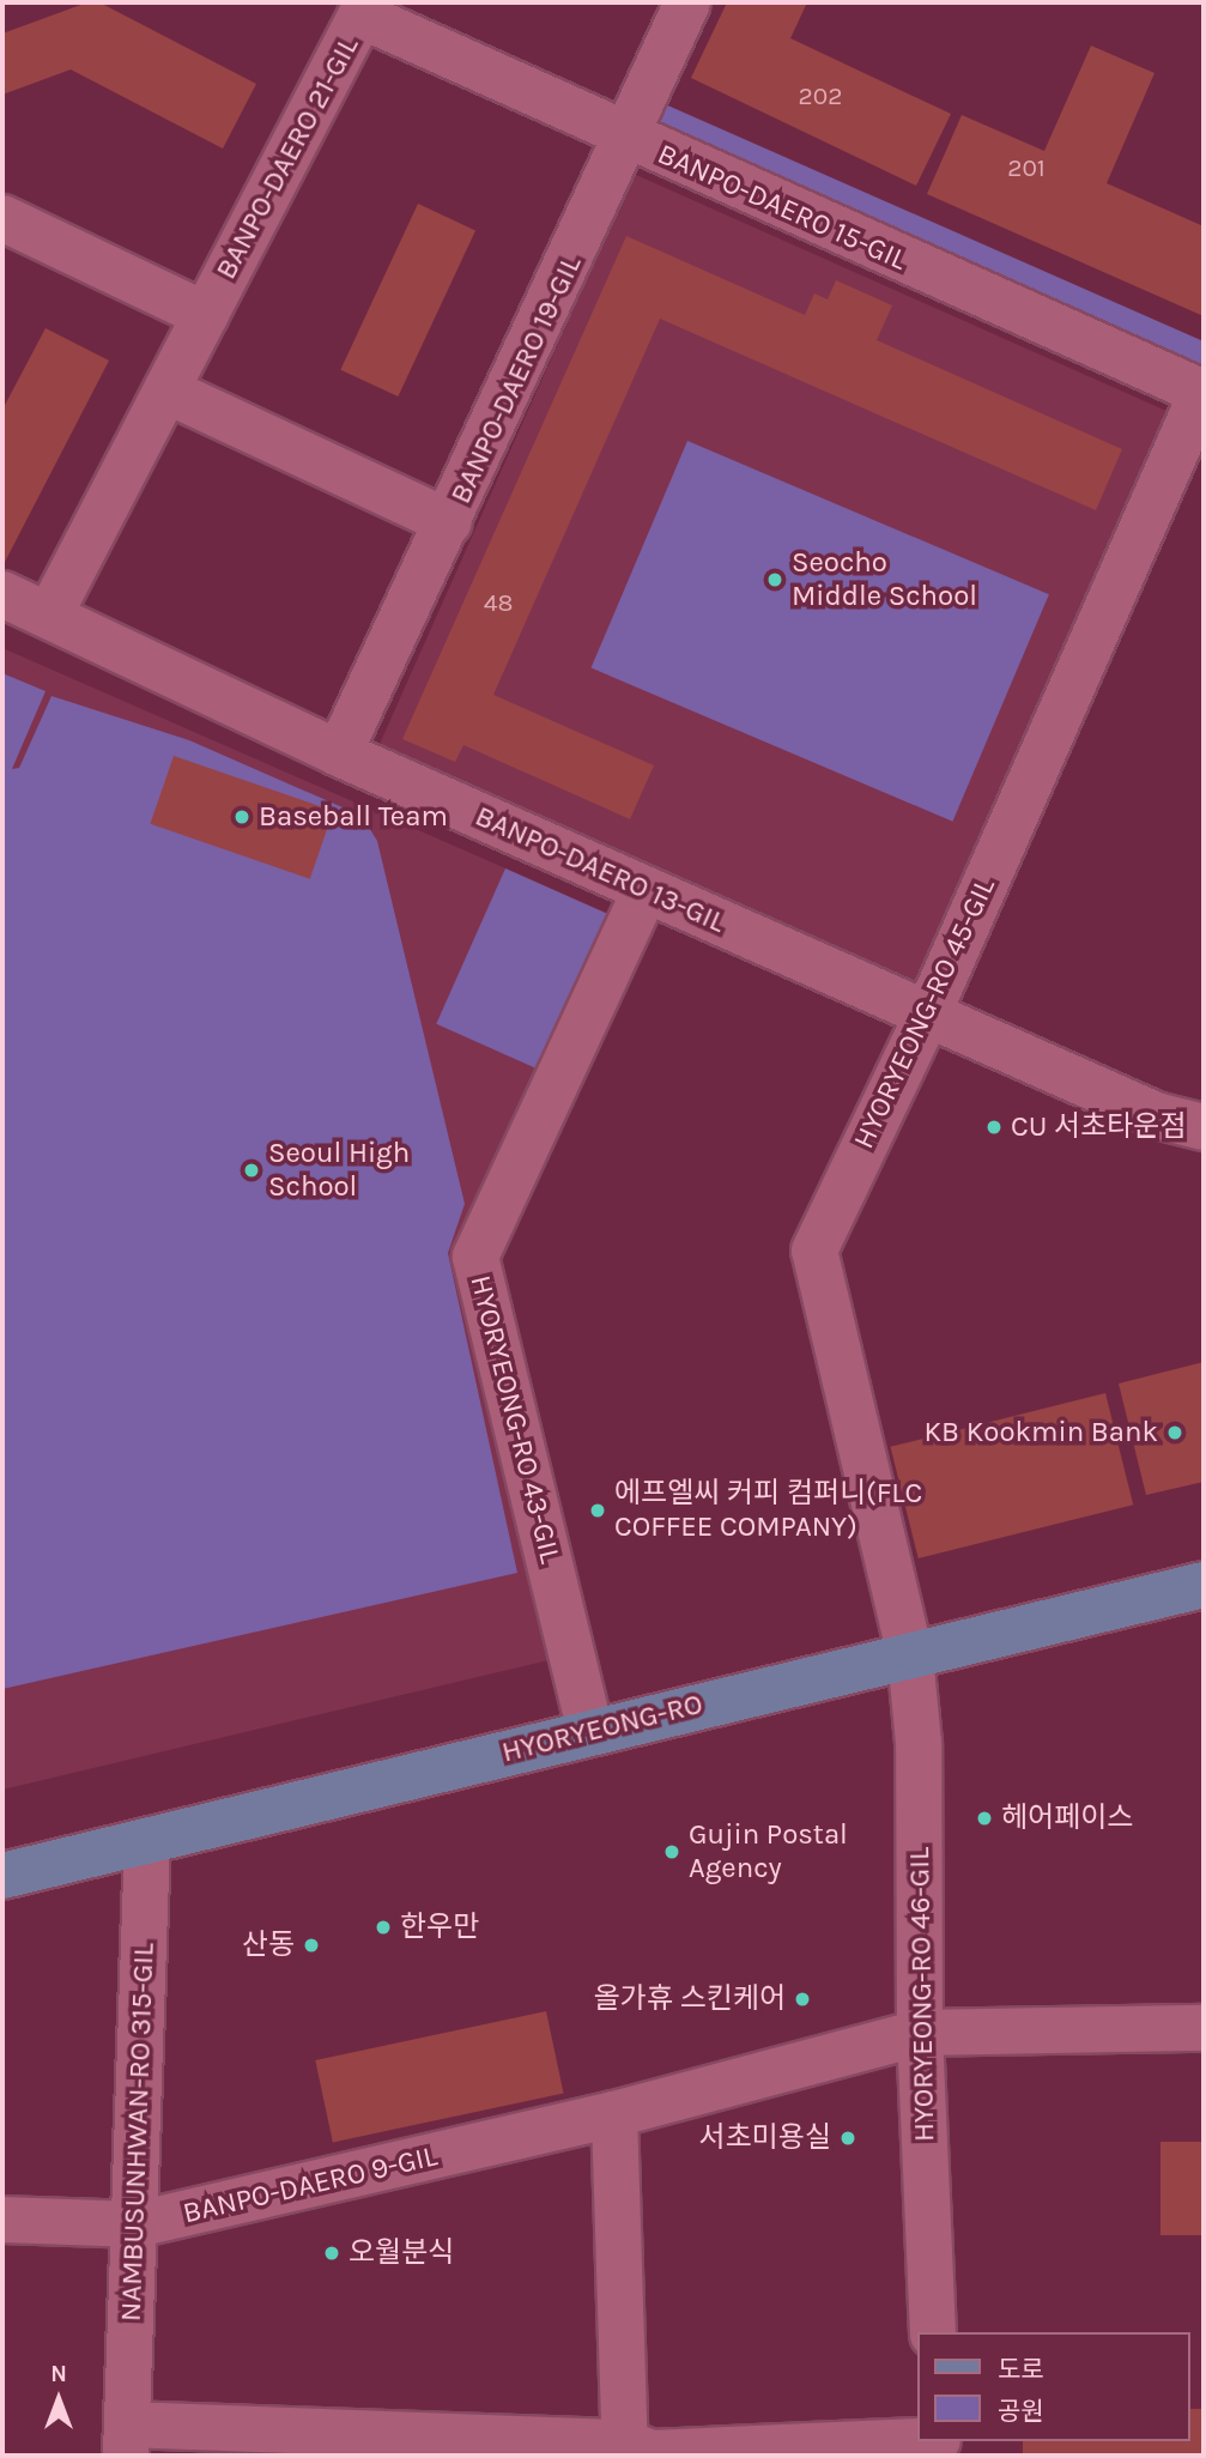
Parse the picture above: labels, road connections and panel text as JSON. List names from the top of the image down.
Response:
{
  "streets": {
    "main road": ["HYORYEONG-RO"],
    "street": [
      "BANPO-DAERO 21-GIL",
      "BANPO-DAERO 15-GIL",
      "BANPO-DAERO 19-GIL",
      "BANPO-DAERO 13-GIL",
      "HYORYEONG-RO 45-GIL",
      "HYORYEONG-RO 43-GIL",
      "HYORYEONG-RO 46-GIL",
      "NAMBUSUNHWAN-RO 315-GIL",
      "BANPO-DAERO 9-GIL"
    ]
  },
  "crossings": [
    ["BANPO-DAERO 21-GIL", "BANPO-DAERO 15-GIL"],
    ["BANPO-DAERO 21-GIL", "BANPO-DAERO 13-GIL"],
    ["BANPO-DAERO 15-GIL", "BANPO-DAERO 19-GIL"],
    ["BANPO-DAERO 15-GIL", "HYORYEONG-RO 45-GIL"],
    ["BANPO-DAERO 19-GIL", "BANPO-DAERO 13-GIL"],
    ["BANPO-DAERO 13-GIL", "HYORYEONG-RO 45-GIL"],
    ["BANPO-DAERO 13-GIL", "HYORYEONG-RO 43-GIL"],
    ["HYORYEONG-RO 45-GIL", "HYORYEONG-RO"],
    ["HYORYEONG-RO 45-GIL", "HYORYEONG-RO 46-GIL"],
    ["HYORYEONG-RO 43-GIL", "HYORYEONG-RO"],
    ["HYORYEONG-RO", "HYORYEONG-RO 46-GIL"],
    ["HYORYEONG-RO", "NAMBUSUNHWAN-RO 315-GIL"],
    ["HYORYEONG-RO 46-GIL", "BANPO-DAERO 9-GIL"],
    ["NAMBUSUNHWAN-RO 315-GIL", "BANPO-DAERO 9-GIL"]
  ],
  "places": [
    "Seocho Middle School",
    "Baseball Team",
    "CU 서초타운점",
    "Seoul High School",
    "KB Kookmin Bank",
    "에프엘씨 커피 컴퍼니(FLC COFFEE COMPANY)",
    "헤어페이스",
    "Gujin Postal Agency",
    "한우만",
    "산동",
    "올가휴 스킨케어",
    "서초미용실",
    "오월분식"
  ],
  "house_numbers": ["202", "201", "48"],
  "legend": ["도로", "공원"],
  "north": "top"
}
